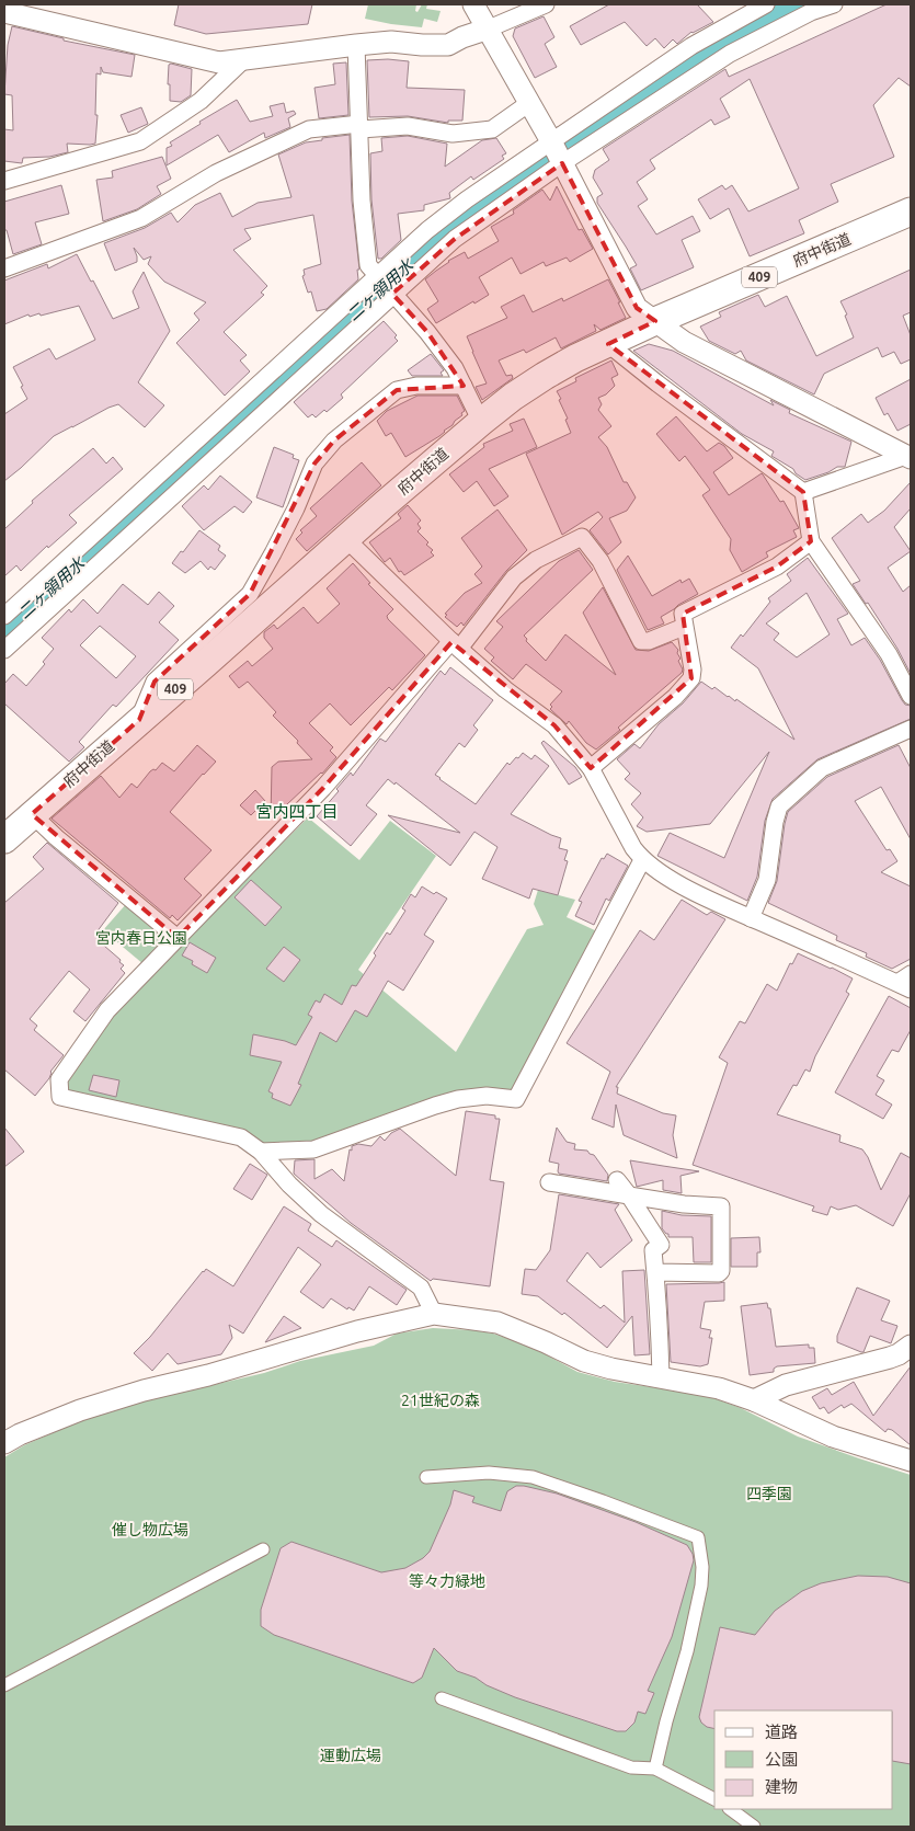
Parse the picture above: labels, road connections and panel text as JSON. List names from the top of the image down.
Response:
{
  "streets": {
    "highway": ["府中街道", "409"]
  },
  "districts": ["宮内四丁目"],
  "water": ["二ヶ領用水"],
  "parks": [
    "宮内春日公園",
    "21世紀の森",
    "四季園",
    "催し物広場",
    "等々力緑地",
    "運動広場"
  ],
  "legend": ["道路", "公園", "建物"]
}
